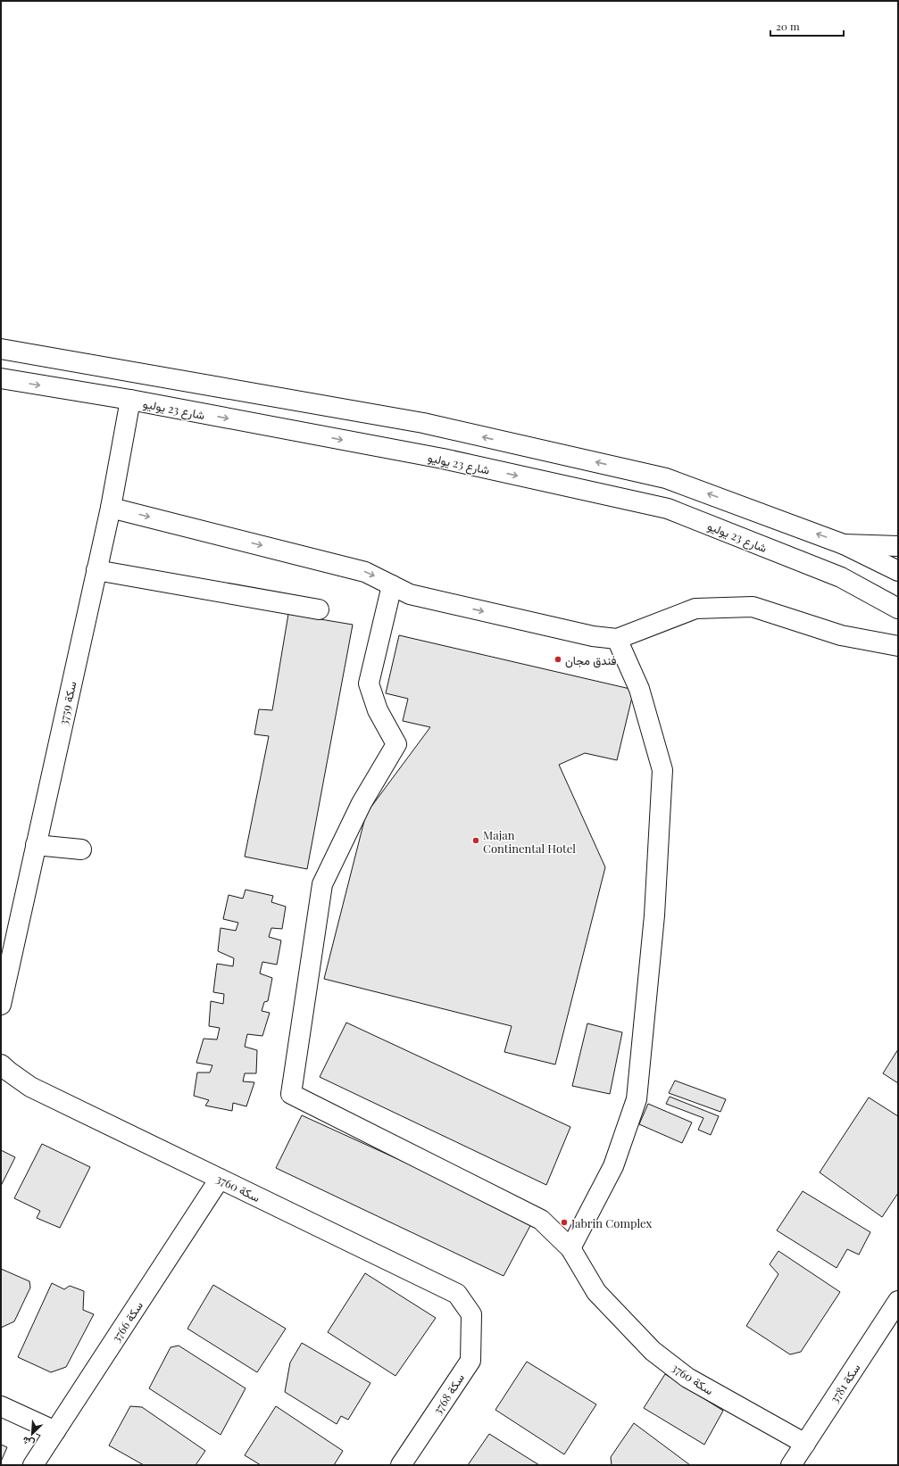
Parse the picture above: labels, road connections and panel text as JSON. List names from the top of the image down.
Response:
{
  "streets": {
    "street": [
      "شارع 23 يوليو",
      "سكة 3759",
      "سكة 3760",
      "سكة 3766",
      "سكة 3781",
      "سكة 3768"
    ]
  },
  "crossings": [
    ["شارع 23 يوليو", "سكة 3759"],
    ["سكة 3760", "سكة 3766"],
    ["سكة 3760", "سكة 3781"],
    ["سكة 3760", "سكة 3768"]
  ],
  "places": ["فندق مجان", "Majan Continental Hotel", "Jabrin Complex"],
  "scale_bar": "20 m",
  "north": "bottom left"
}
